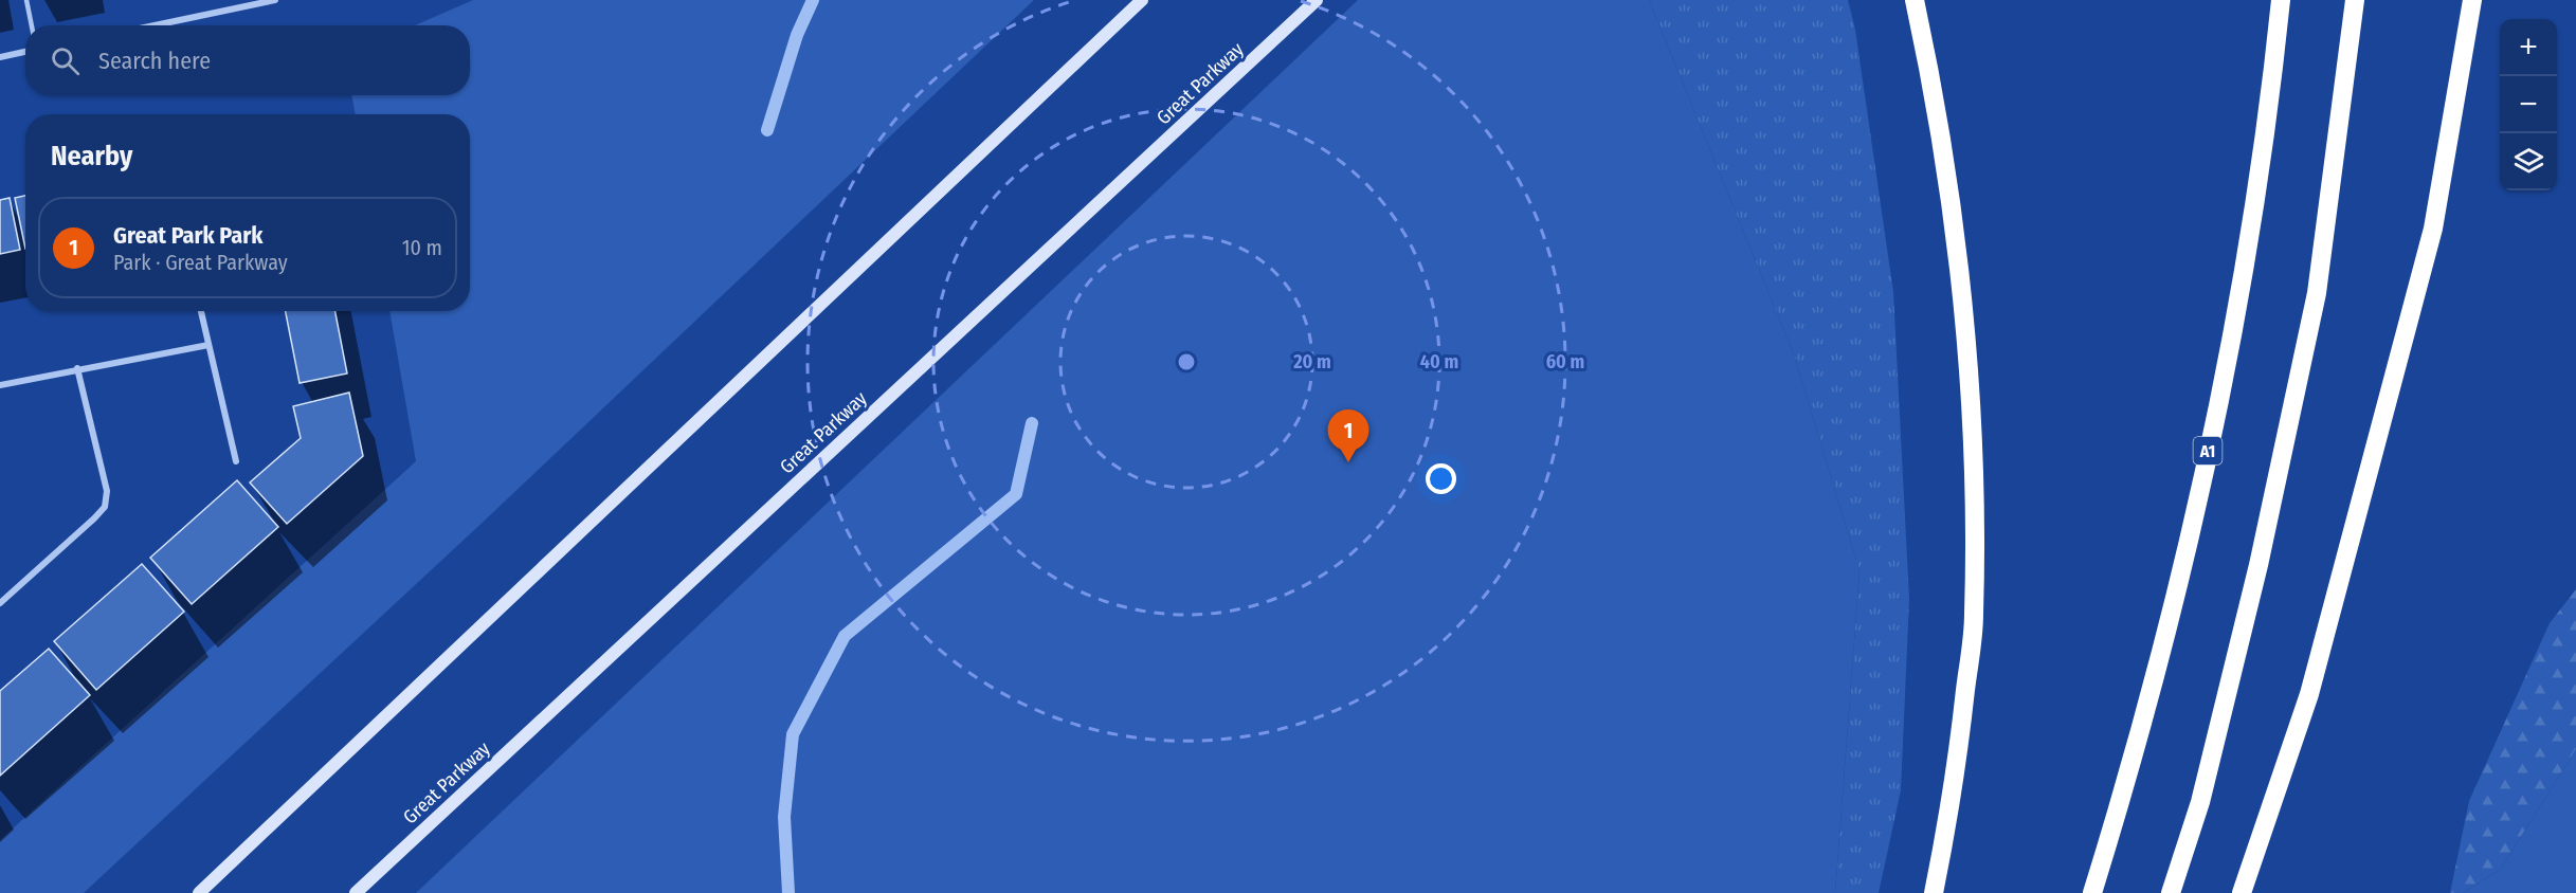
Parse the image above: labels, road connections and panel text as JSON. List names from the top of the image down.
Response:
{
  "streets": {
    "highway": ["A1"],
    "street": ["Great Parkway"]
  },
  "page": {
    "map_buttons": ["+", "−"],
    "search": "Search here",
    "heading": "Nearby",
    "list": [
      {
        "mark": "1",
        "name": "Great Park Park",
        "note": "Park · Great Parkway",
        "value": "10 m"
      }
    ],
    "pins": "1"
  },
  "rings": ["20 m", "40 m", "60 m"]
}
